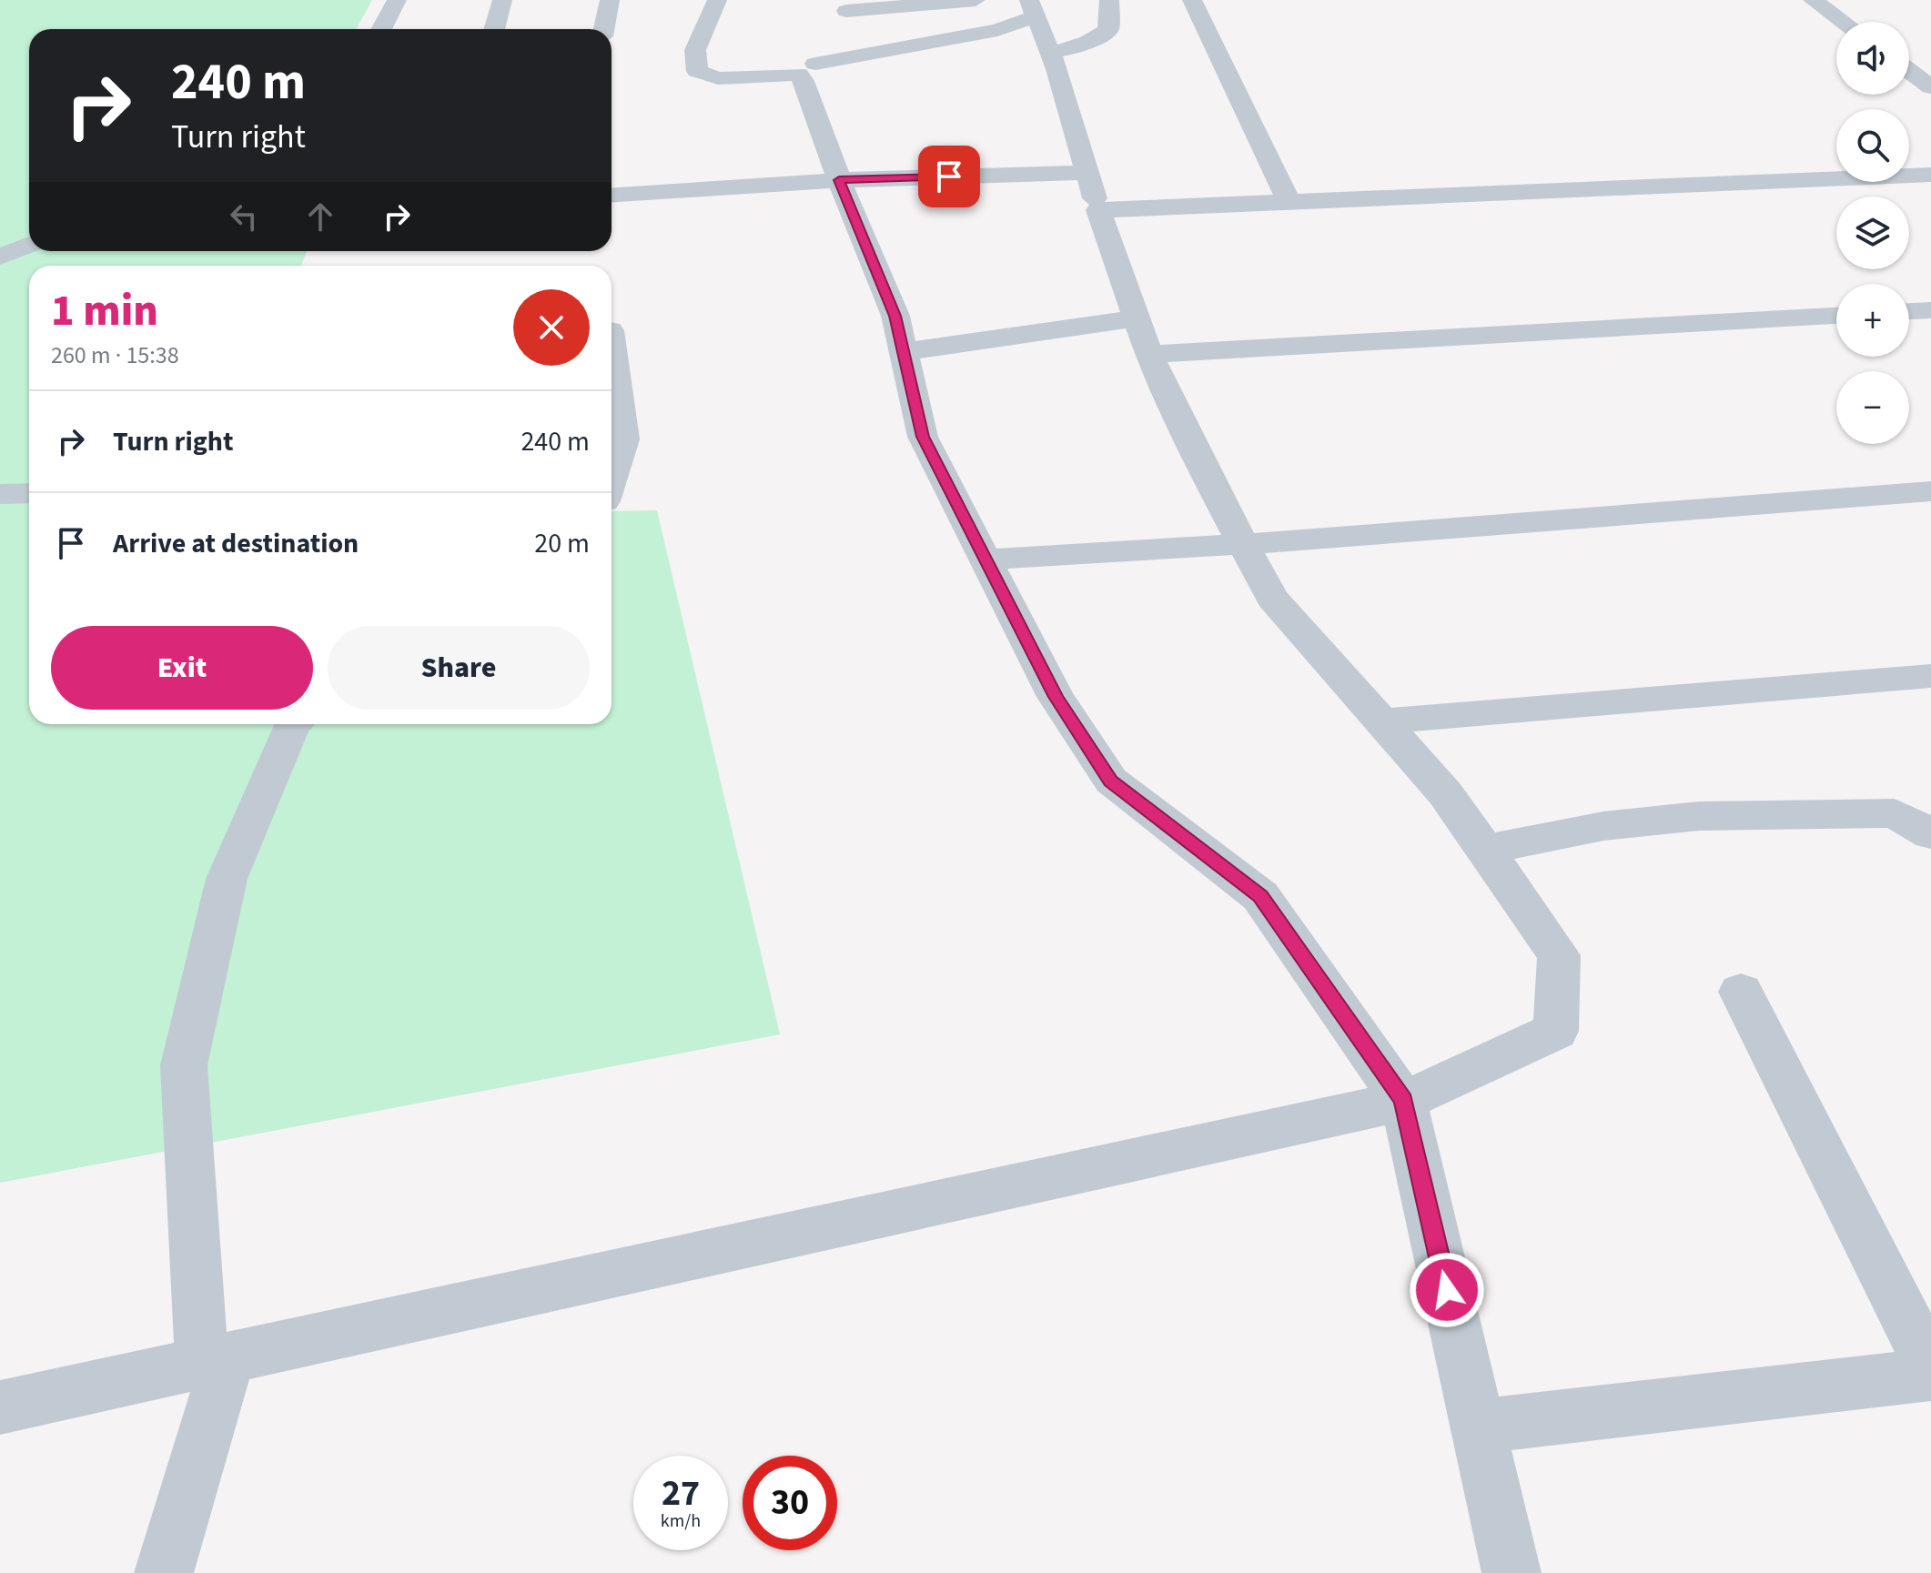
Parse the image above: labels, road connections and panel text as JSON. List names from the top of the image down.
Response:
{
  "page": {
    "map_buttons": ["+", "−"],
    "turn": ["240 m", "Turn right"],
    "heading": ["1 min", "260 m · 15:38"],
    "list": [
      {
        "name": "Turn right",
        "value": "240 m"
      },
      {
        "name": "Arrive at destination",
        "value": "20 m"
      }
    ],
    "buttons": ["Exit", "Share"],
    "speed": "27 km/h",
    "limit": "30"
  }
}
